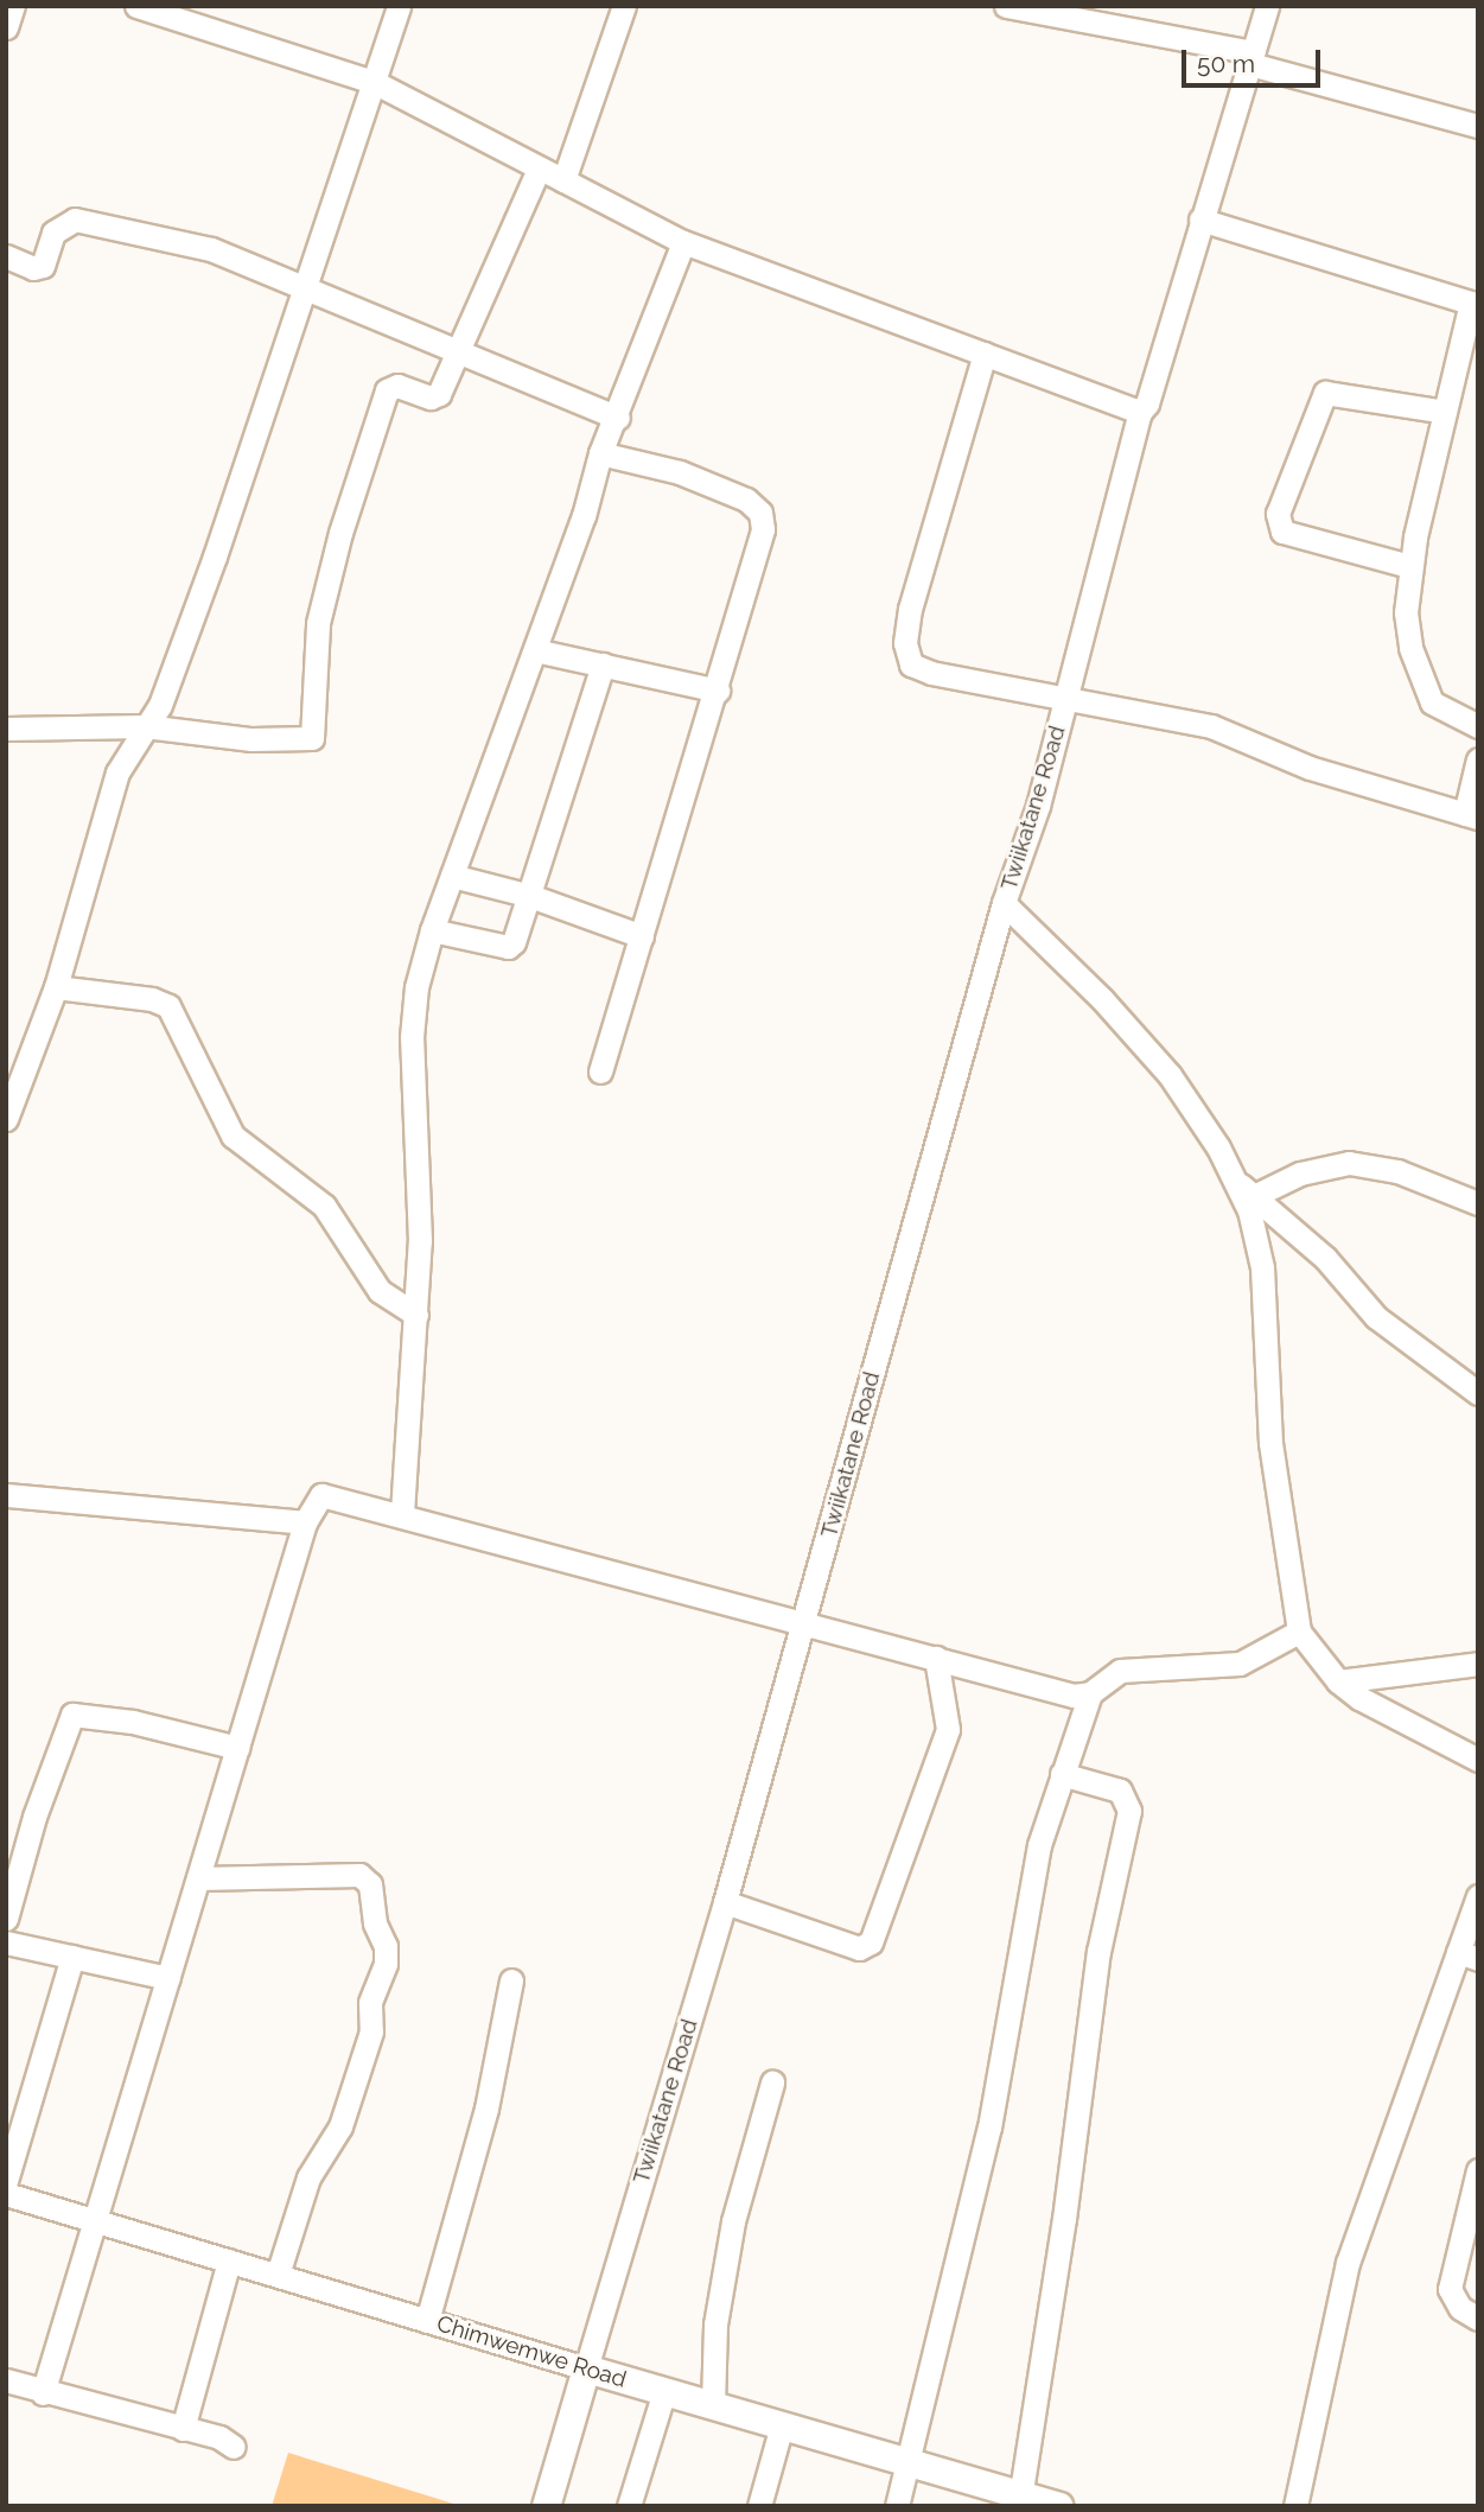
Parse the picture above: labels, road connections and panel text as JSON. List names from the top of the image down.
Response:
{
  "streets": {
    "main road": ["Twiikatane Road", "Chimwemwe Road"]
  },
  "crossings": [
    ["Twiikatane Road", "Chimwemwe Road"]
  ],
  "scale_bar": "50 m"
}
